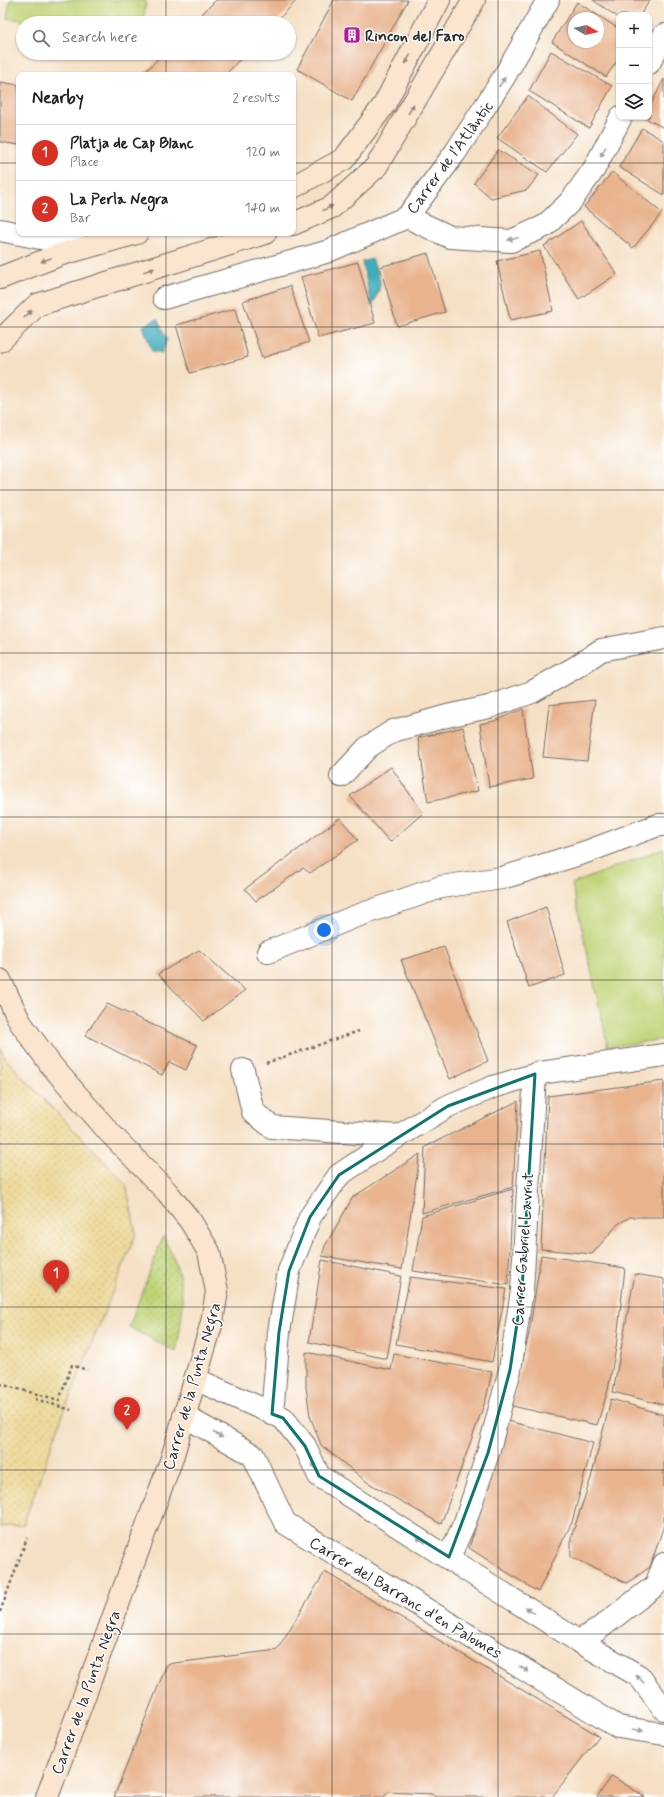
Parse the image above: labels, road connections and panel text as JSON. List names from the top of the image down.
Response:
{
  "streets": {
    "street": [
      "Carrer de l'Atlàntic",
      "Carrer Gabriel Lavrut",
      "Carrer de la Punta Negra",
      "Carrer del Barranc d'en Palomes"
    ]
  },
  "crossings": [
    ["Carrer de la Punta Negra", "Carrer del Barranc d'en Palomes"]
  ],
  "places": {
    "building": ["Rincon del Faro"]
  },
  "north": "right",
  "page": {
    "map_buttons": ["+", "−"],
    "search": "Search here",
    "heading": ["Nearby", "2 results"],
    "list": [
      {
        "mark": "1",
        "name": "Platja de Cap Blanc",
        "note": "Place",
        "value": "120 m"
      },
      {
        "mark": "2",
        "name": "La Perla Negra",
        "note": "Bar",
        "value": "140 m"
      }
    ],
    "pins": ["1", "2"]
  }
}
